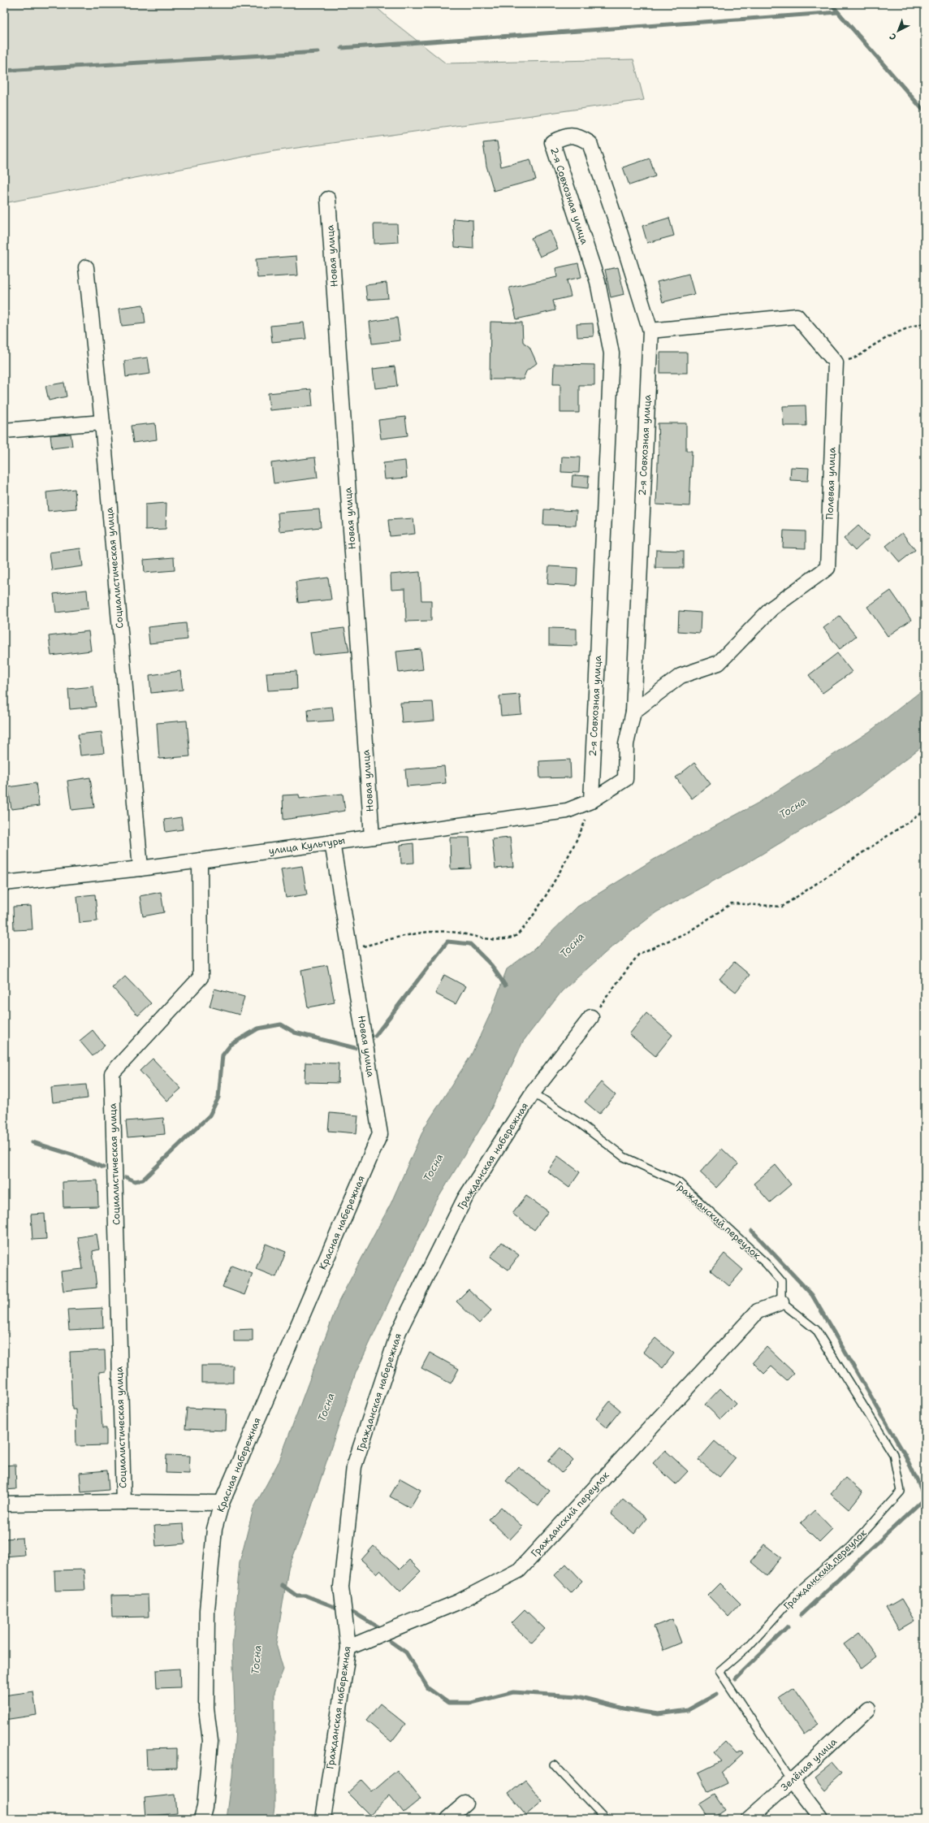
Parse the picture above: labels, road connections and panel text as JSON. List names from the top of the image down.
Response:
{
  "streets": {
    "street": [
      "2-я Совхозная улица",
      "Новая улица",
      "Полевая улица",
      "Социалистическая улица",
      "улица Культуры",
      "Гражданская набережная",
      "Гражданский переулок",
      "Красная набережная",
      "Зелёная улица"
    ]
  },
  "crossings": [
    ["2-я Совхозная улица", "Полевая улица"],
    ["2-я Совхозная улица", "улица Культуры"],
    ["Новая улица", "улица Культуры"],
    ["Новая улица", "Красная набережная"],
    ["Социалистическая улица", "улица Культуры"],
    ["Гражданская набережная", "Гражданский переулок"],
    ["Гражданский переулок", "Зелёная улица"]
  ],
  "water": ["Тосна"],
  "north": "bottom left"
}
